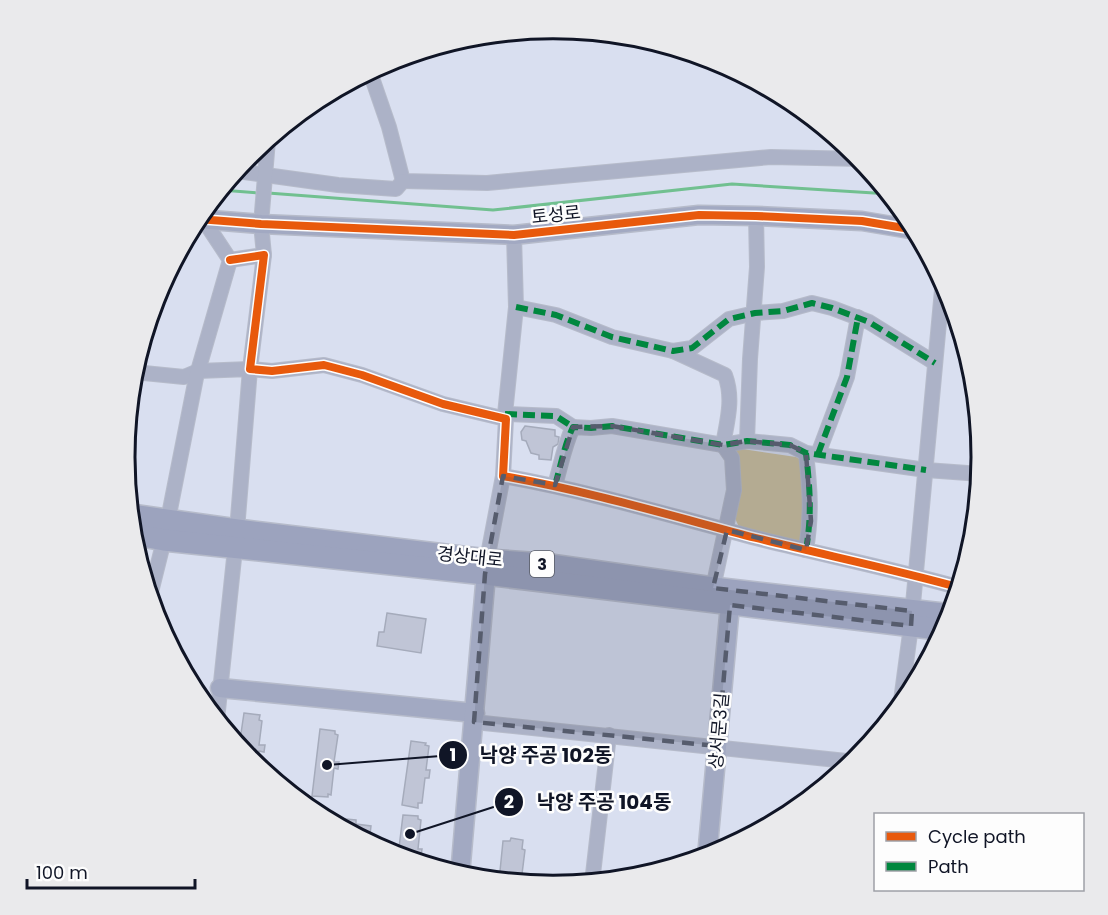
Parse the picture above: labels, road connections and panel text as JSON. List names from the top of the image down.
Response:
{
  "streets": {
    "main road": ["경상대로", "3"],
    "street": ["토성로", "상서문3길"]
  },
  "crossings": [
    ["경상대로", "상서문3길"]
  ],
  "places": ["낙양 주공 102동", "낙양 주공 104동"],
  "legend": ["Cycle path", "Path"],
  "scale_bar": "100 m"
}
